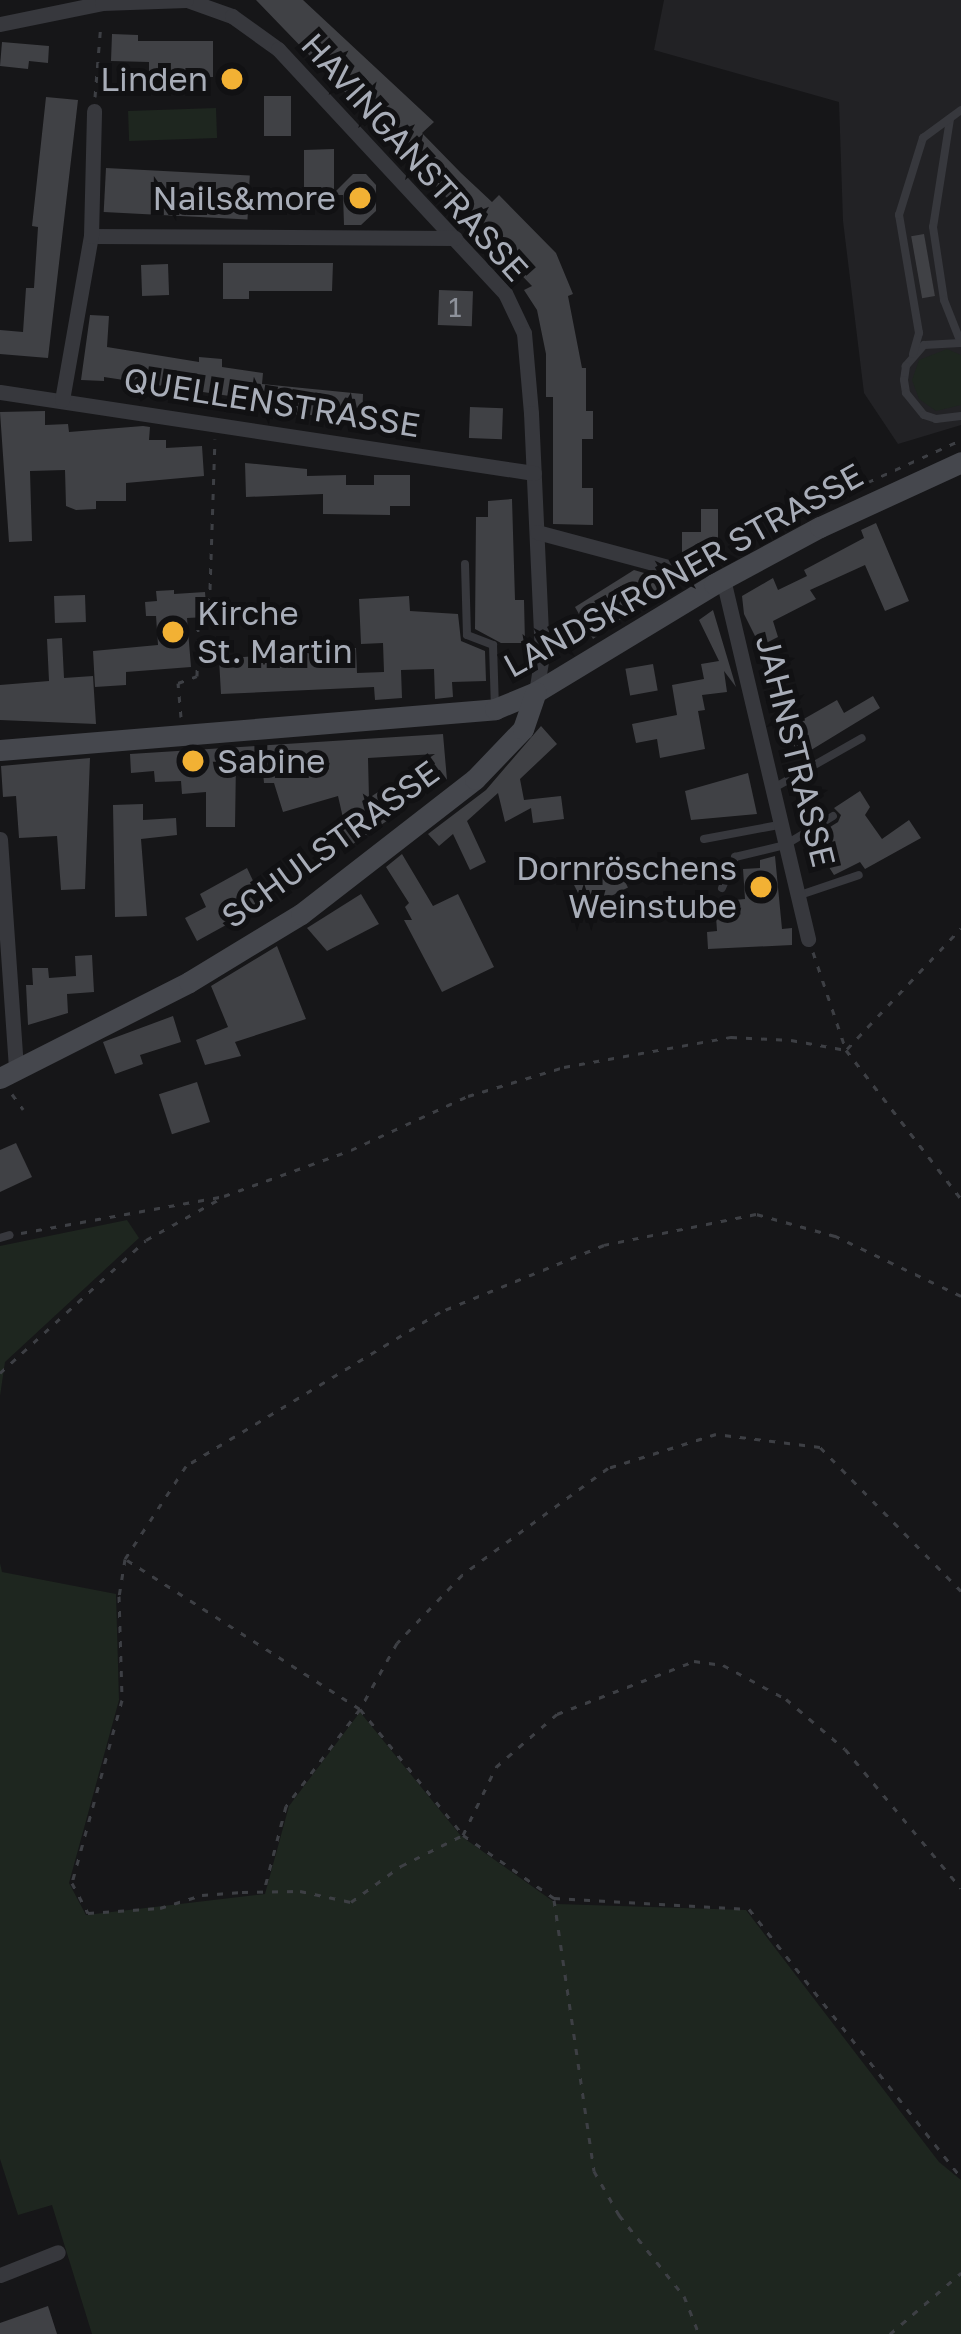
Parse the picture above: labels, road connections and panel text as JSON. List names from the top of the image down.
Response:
{
  "streets": {
    "main road": ["LANDSKRONER STRASSE", "SCHULSTRASSE"],
    "street": ["HAVINGANSTRASSE", "QUELLENSTRASSE", "JAHNSTRASSE"]
  },
  "crossings": [
    ["HAVINGANSTRASSE", "QUELLENSTRASSE"],
    ["HAVINGANSTRASSE", "LANDSKRONER STRASSE"],
    ["HAVINGANSTRASSE", "SCHULSTRASSE"],
    ["LANDSKRONER STRASSE", "JAHNSTRASSE"],
    ["LANDSKRONER STRASSE", "SCHULSTRASSE"]
  ],
  "places": [
    "Linden",
    "Nails&more",
    "Kirche St. Martin",
    "Sabine",
    "Dornröschens Weinstube"
  ],
  "house_numbers": ["1"]
}
